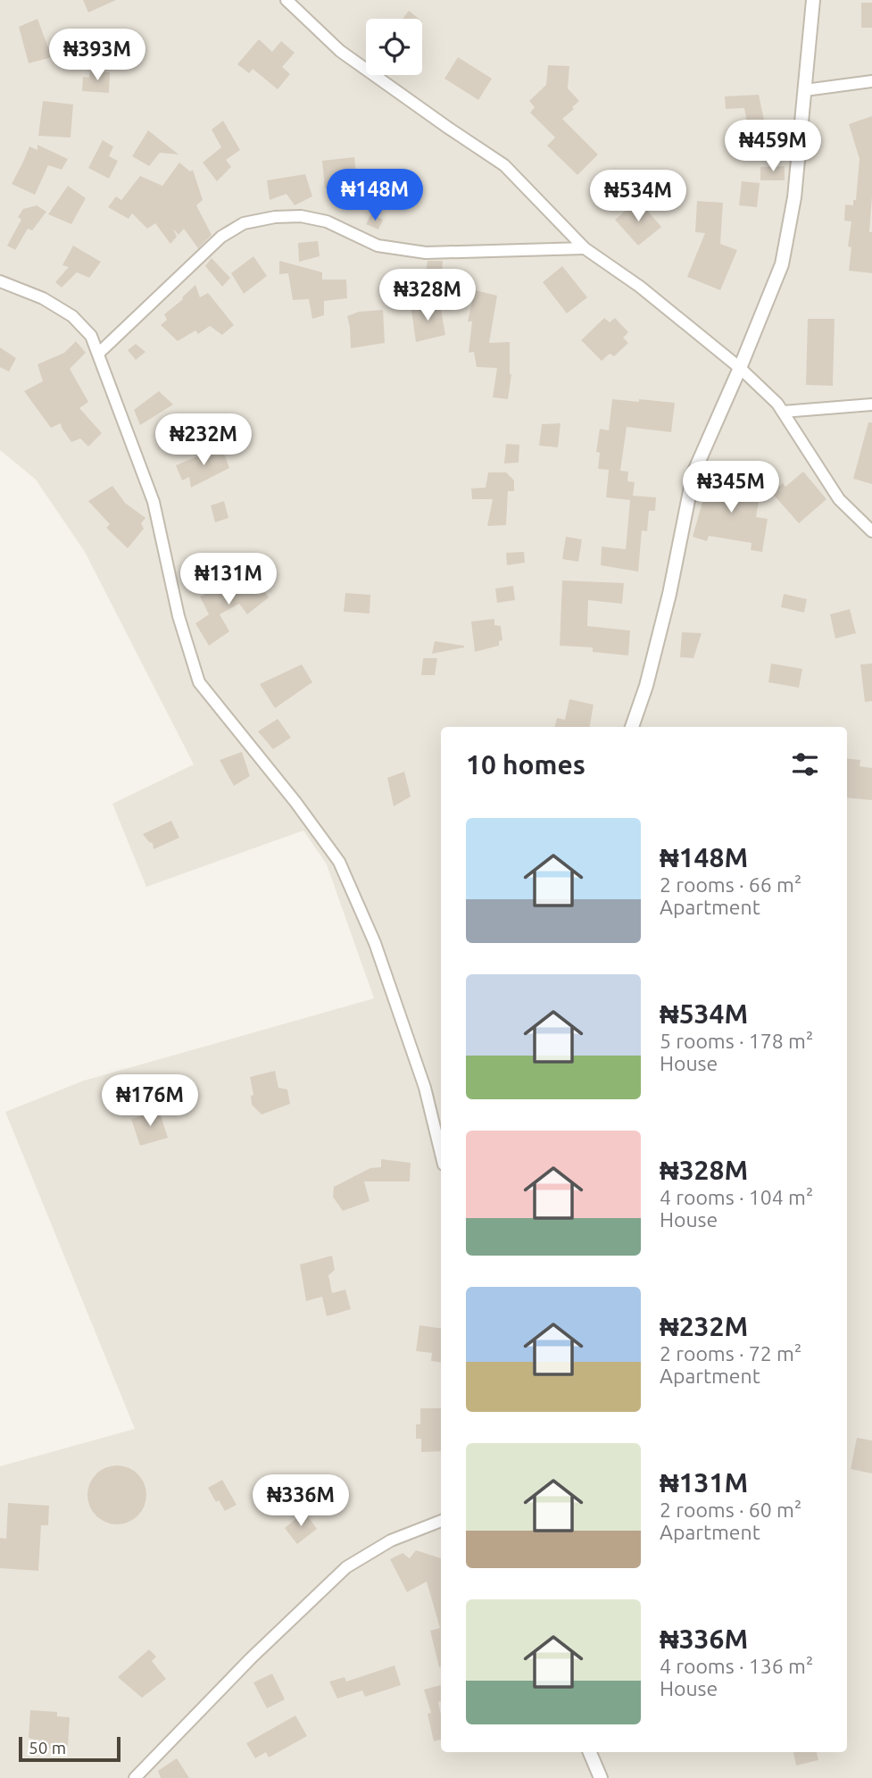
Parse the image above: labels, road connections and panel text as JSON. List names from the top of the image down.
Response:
{
  "scale_bar": "50 m",
  "page": {
    "price": [
      "₦393M",
      "₦459M",
      "₦148M",
      "₦534M",
      "₦328M",
      "₦232M",
      "₦345M",
      "₦131M",
      "₦176M",
      "₦336M"
    ],
    "heading": "10 homes",
    "list": [
      {
        "name": "₦148M",
        "note": "2 rooms · 66 m² · Apartment"
      },
      {
        "name": "₦534M",
        "note": "5 rooms · 178 m² · House"
      },
      {
        "name": "₦328M",
        "note": "4 rooms · 104 m² · House"
      },
      {
        "name": "₦232M",
        "note": "2 rooms · 72 m² · Apartment"
      },
      {
        "name": "₦131M",
        "note": "2 rooms · 60 m² · Apartment"
      },
      {
        "name": "₦336M",
        "note": "4 rooms · 136 m² · House"
      }
    ],
    "scale": "50 m"
  }
}
